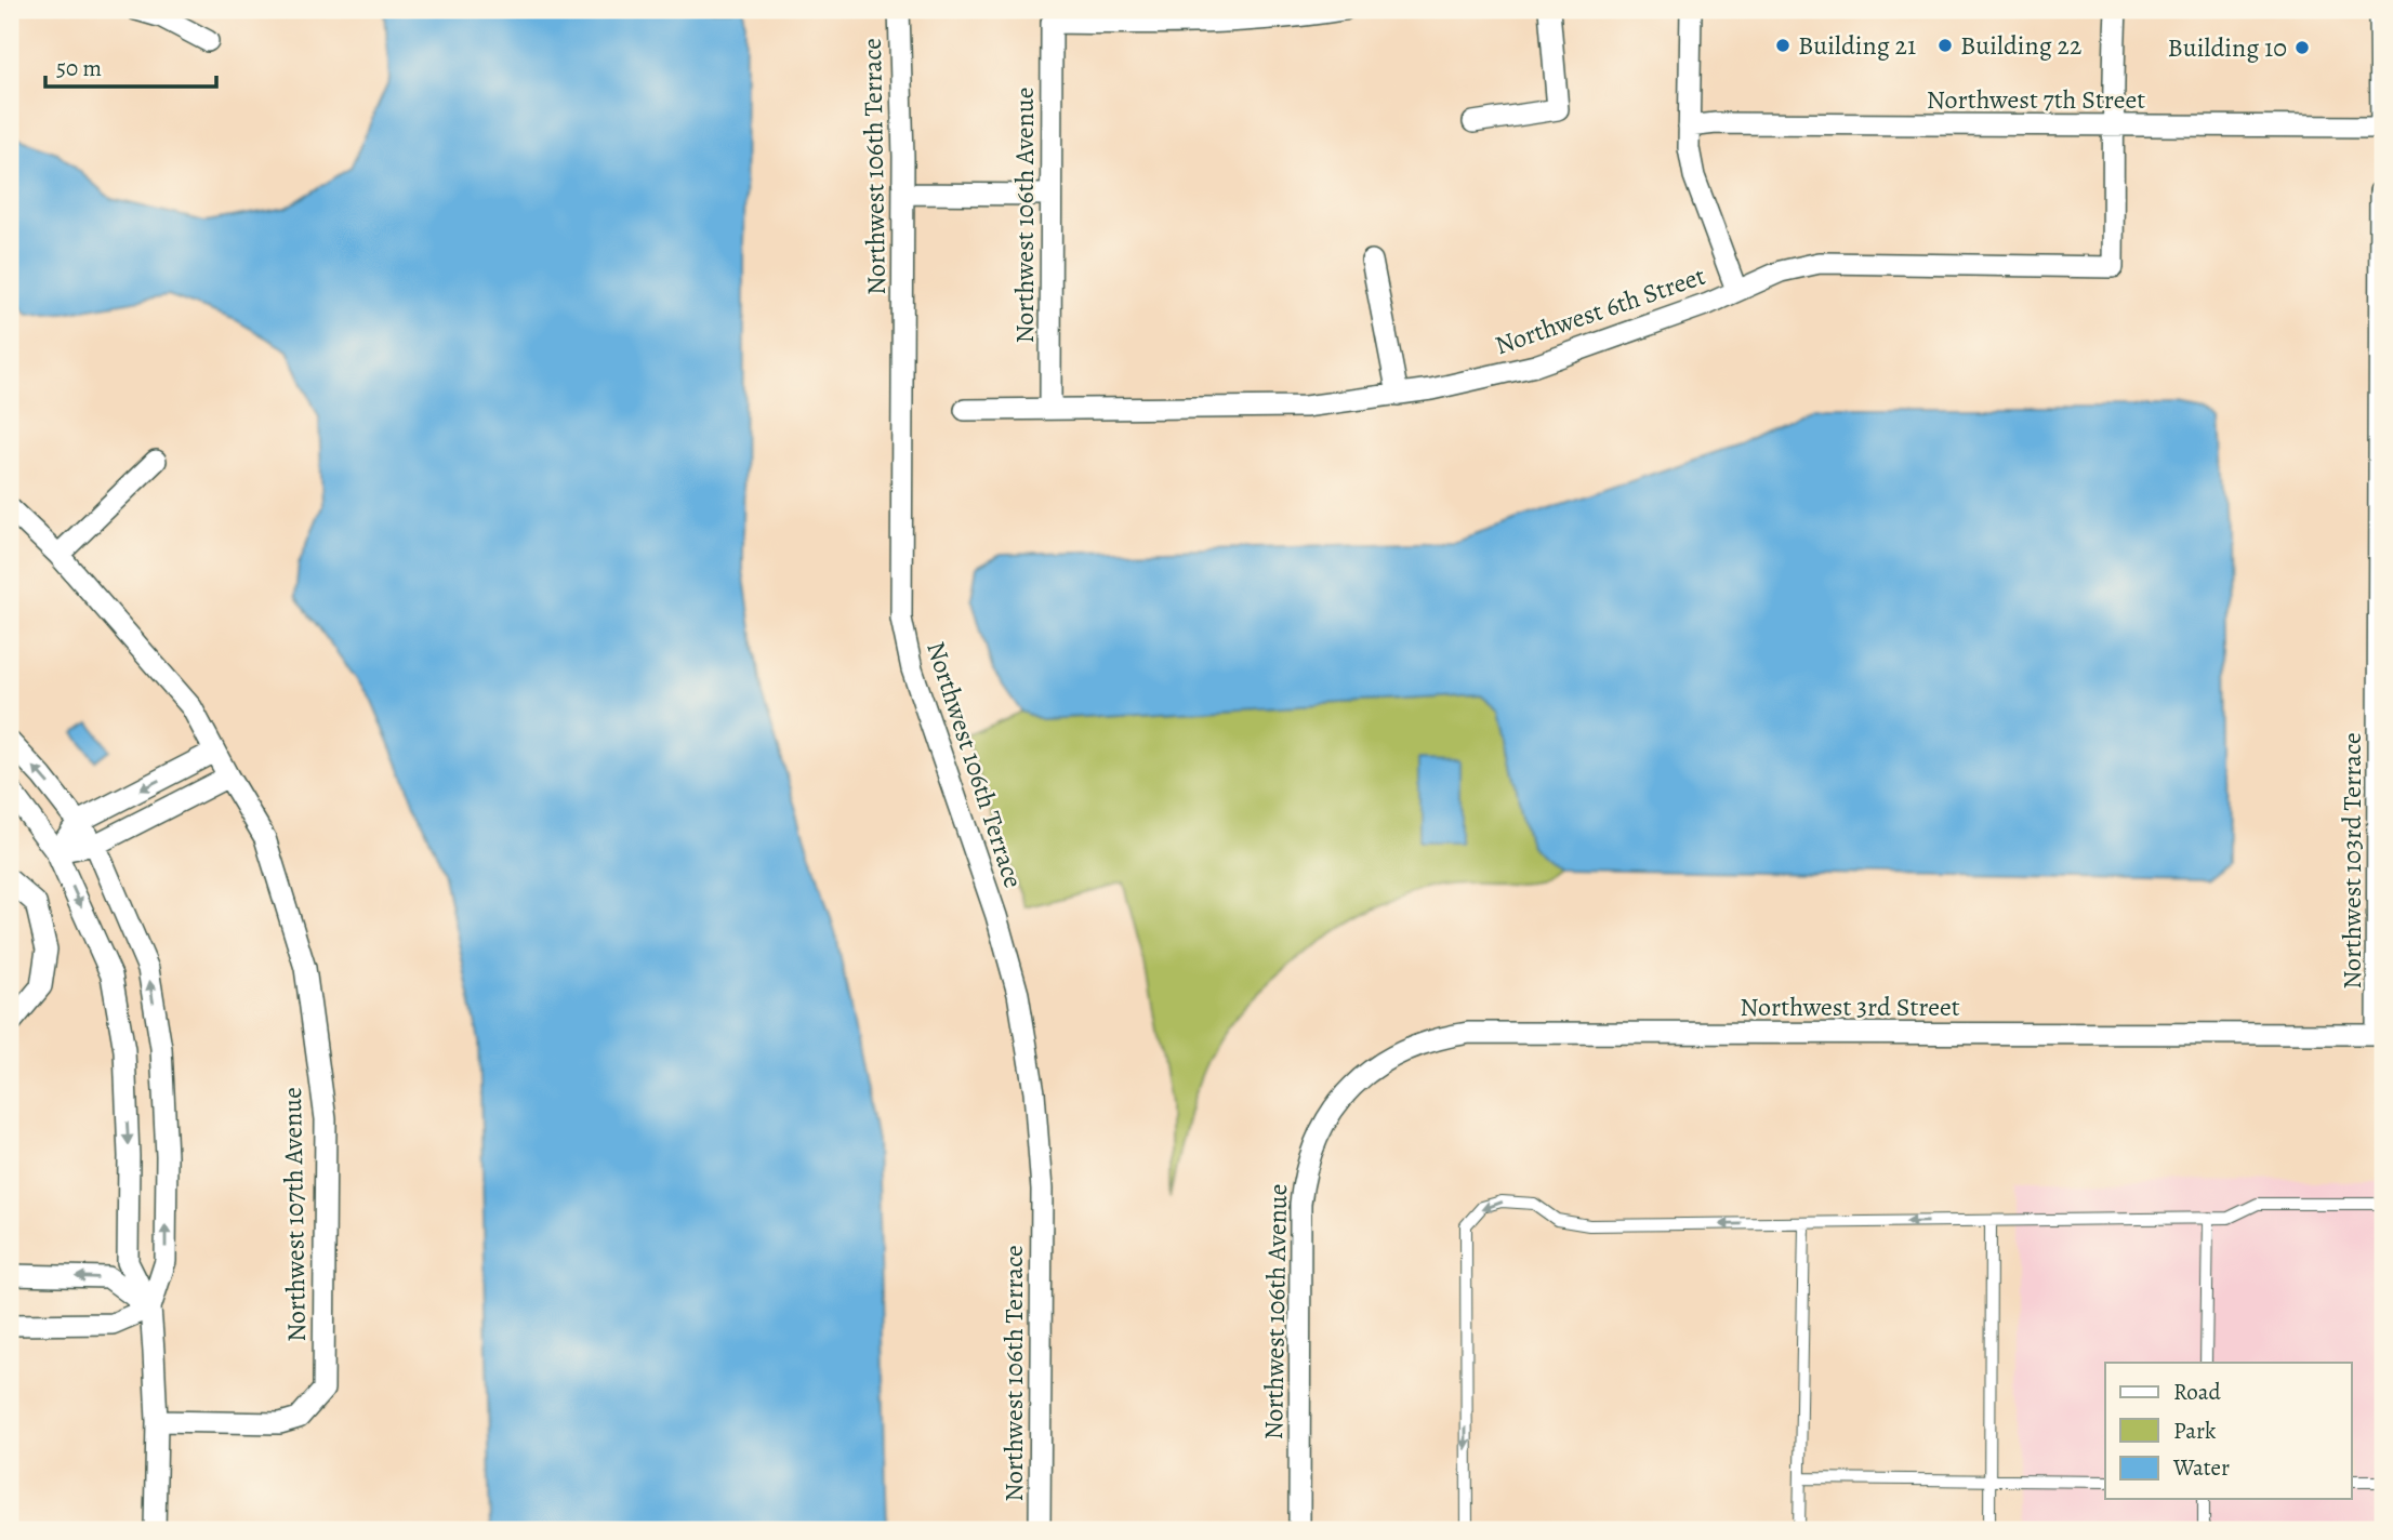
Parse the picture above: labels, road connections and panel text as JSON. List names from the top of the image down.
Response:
{
  "streets": {
    "street": [
      "Northwest 7th Street",
      "Northwest 106th Terrace",
      "Northwest 106th Avenue",
      "Northwest 6th Street",
      "Northwest 103rd Terrace",
      "Northwest 3rd Street",
      "Northwest 107th Avenue"
    ]
  },
  "crossings": [
    ["Northwest 7th Street", "Northwest 6th Street"],
    ["Northwest 106th Avenue", "Northwest 6th Street"],
    ["Northwest 106th Avenue", "Northwest 3rd Street"],
    ["Northwest 103rd Terrace", "Northwest 3rd Street"]
  ],
  "places": ["Building 21", "Building 22", "Building 10"],
  "legend": ["Road", "Park", "Water"],
  "scale_bar": "50 m"
}
